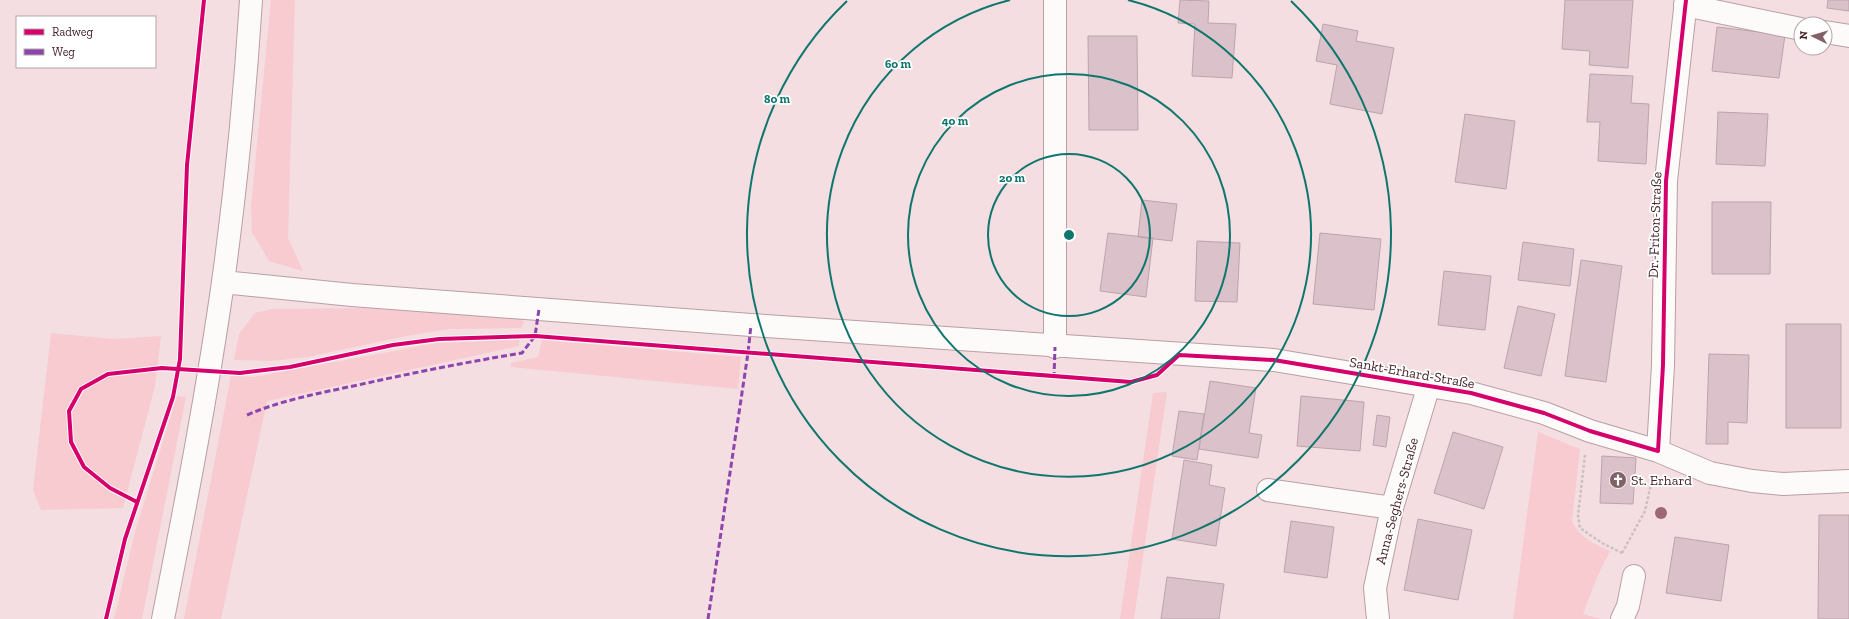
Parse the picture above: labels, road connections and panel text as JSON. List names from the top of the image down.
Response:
{
  "streets": {
    "street": ["Dr.-Friton-Straße", "Sankt-Erhard-Straße", "Anna-Seghers-Straße"]
  },
  "crossings": [
    ["Dr.-Friton-Straße", "Sankt-Erhard-Straße"],
    ["Sankt-Erhard-Straße", "Anna-Seghers-Straße"]
  ],
  "places": {
    "church": ["St. Erhard"]
  },
  "legend": ["Radweg", "Weg"],
  "north": "left",
  "rings": [
    "60 m",
    "80 m",
    "40 m",
    "20 m"
  ]
}
